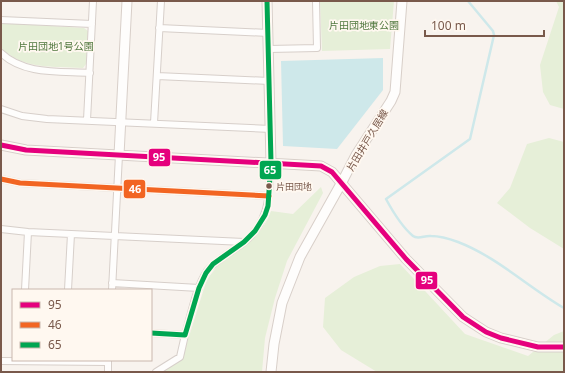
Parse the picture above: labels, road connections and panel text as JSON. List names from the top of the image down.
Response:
{
  "streets": {
    "street": ["片田井戸久居線"]
  },
  "parks": ["片田団地東公園", "片田団地1号公園"],
  "places": ["片田団地"],
  "lines": ["transit line 65", "transit line 95", "transit line 46"],
  "legend": ["95", "46", "65"],
  "scale_bar": "100 m"
}
